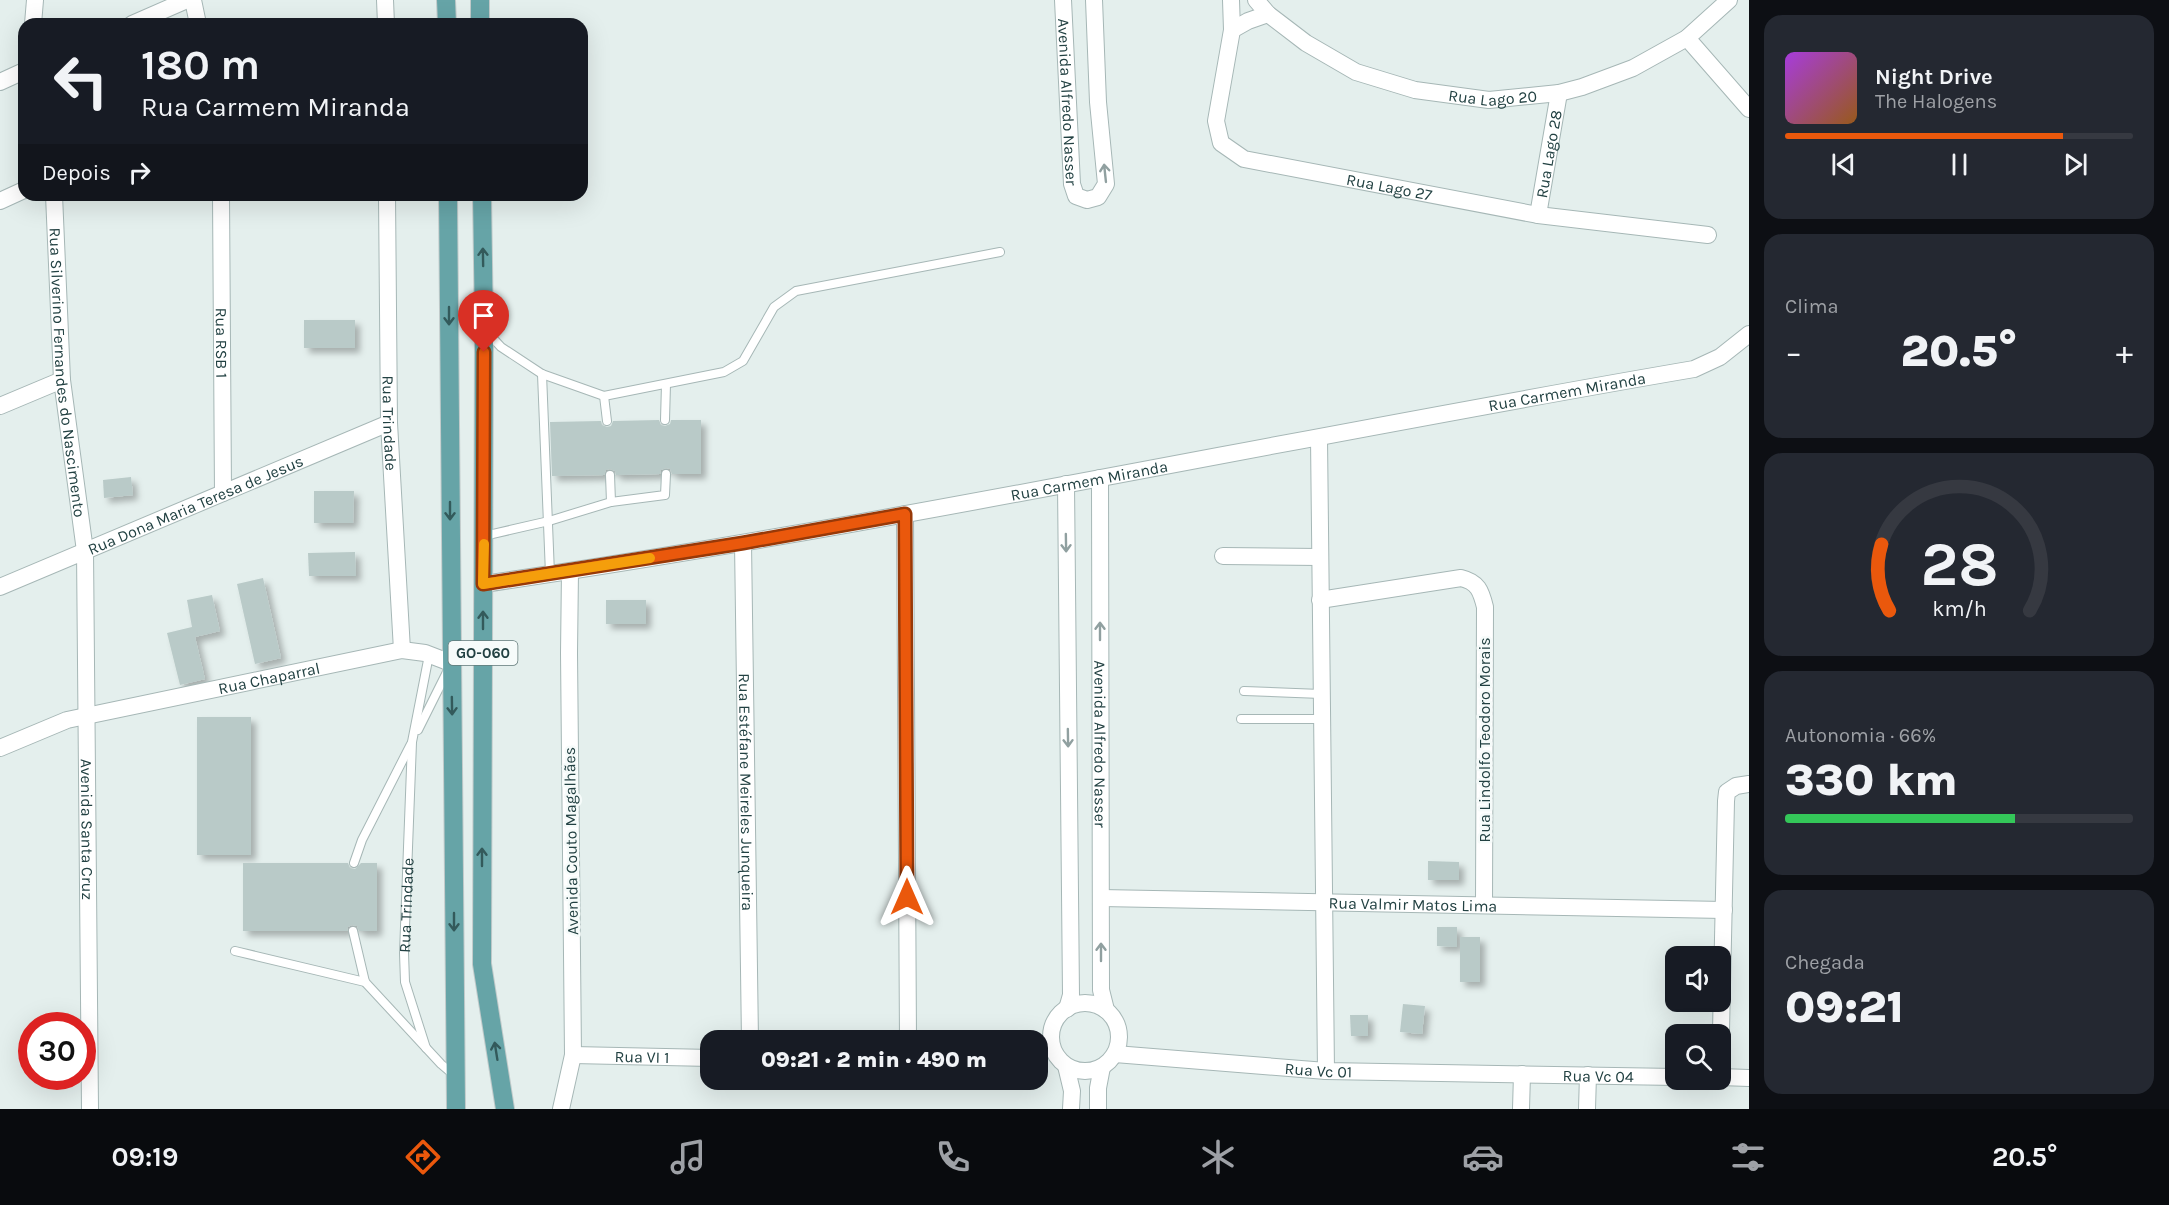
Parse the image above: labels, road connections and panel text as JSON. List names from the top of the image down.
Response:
{
  "streets": {
    "main road": ["GO-060"],
    "street": [
      "Rua Lago 20",
      "Avenida Alfredo Nasser",
      "Rua Lago 28",
      "Rua Lago 27",
      "Rua RSB 1",
      "Rua Silverino Fernandes do Nascimento",
      "Rua Carmem Miranda",
      "Rua Trindade",
      "Rua Dona Maria Teresa de Jesus",
      "Rua Chaparral",
      "Rua Lindolfo Teodoro Morais",
      "Rua Estéfane Meireles Junqueira",
      "Avenida Santa Cruz",
      "Avenida Couto Magalhães",
      "Rua Valmir Matos Lima",
      "Rua VI 1",
      "Rua Vc 01",
      "Rua Vc 04"
    ]
  },
  "crossings": [
    ["Rua Lago 20", "Rua Lago 28"],
    ["Avenida Alfredo Nasser", "Rua Carmem Miranda"],
    ["Avenida Alfredo Nasser", "Rua Valmir Matos Lima"],
    ["Avenida Alfredo Nasser", "Rua Vc 01"],
    ["Rua Lago 28", "Rua Lago 27"],
    ["Rua RSB 1", "Rua Dona Maria Teresa de Jesus"],
    ["Rua Silverino Fernandes do Nascimento", "Rua Dona Maria Teresa de Jesus"],
    ["Rua Silverino Fernandes do Nascimento", "Avenida Santa Cruz"],
    ["Rua Carmem Miranda", "GO-060"],
    ["Rua Carmem Miranda", "Rua Estéfane Meireles Junqueira"],
    ["Rua Carmem Miranda", "Avenida Couto Magalhães"],
    ["Rua Trindade", "Rua Dona Maria Teresa de Jesus"],
    ["Rua Trindade", "Rua Chaparral"],
    ["Rua Dona Maria Teresa de Jesus", "Avenida Santa Cruz"],
    ["GO-060", "Rua Chaparral"],
    ["Rua Chaparral", "Avenida Santa Cruz"],
    ["Rua Lindolfo Teodoro Morais", "Rua Valmir Matos Lima"],
    ["Avenida Couto Magalhães", "Rua VI 1"],
    ["Rua Vc 01", "Rua Vc 04"]
  ],
  "page": {
    "turn": ["180 m", "Rua Carmem Miranda"],
    "song": ["Night Drive", "The Halogens"],
    "then": "Depois",
    "tile": [
      "Clima",
      ["Autonomia · 66%", "330 km"],
      ["Chegada", "09:21"]
    ],
    "heat": ["−", "20.5°", "+"],
    "limit": "30",
    "trip": "09:21 · 2 min · 490 m",
    "tabs": ["09:19", "20.5°"],
    "gauge": ["28", "km/h"]
  }
}
